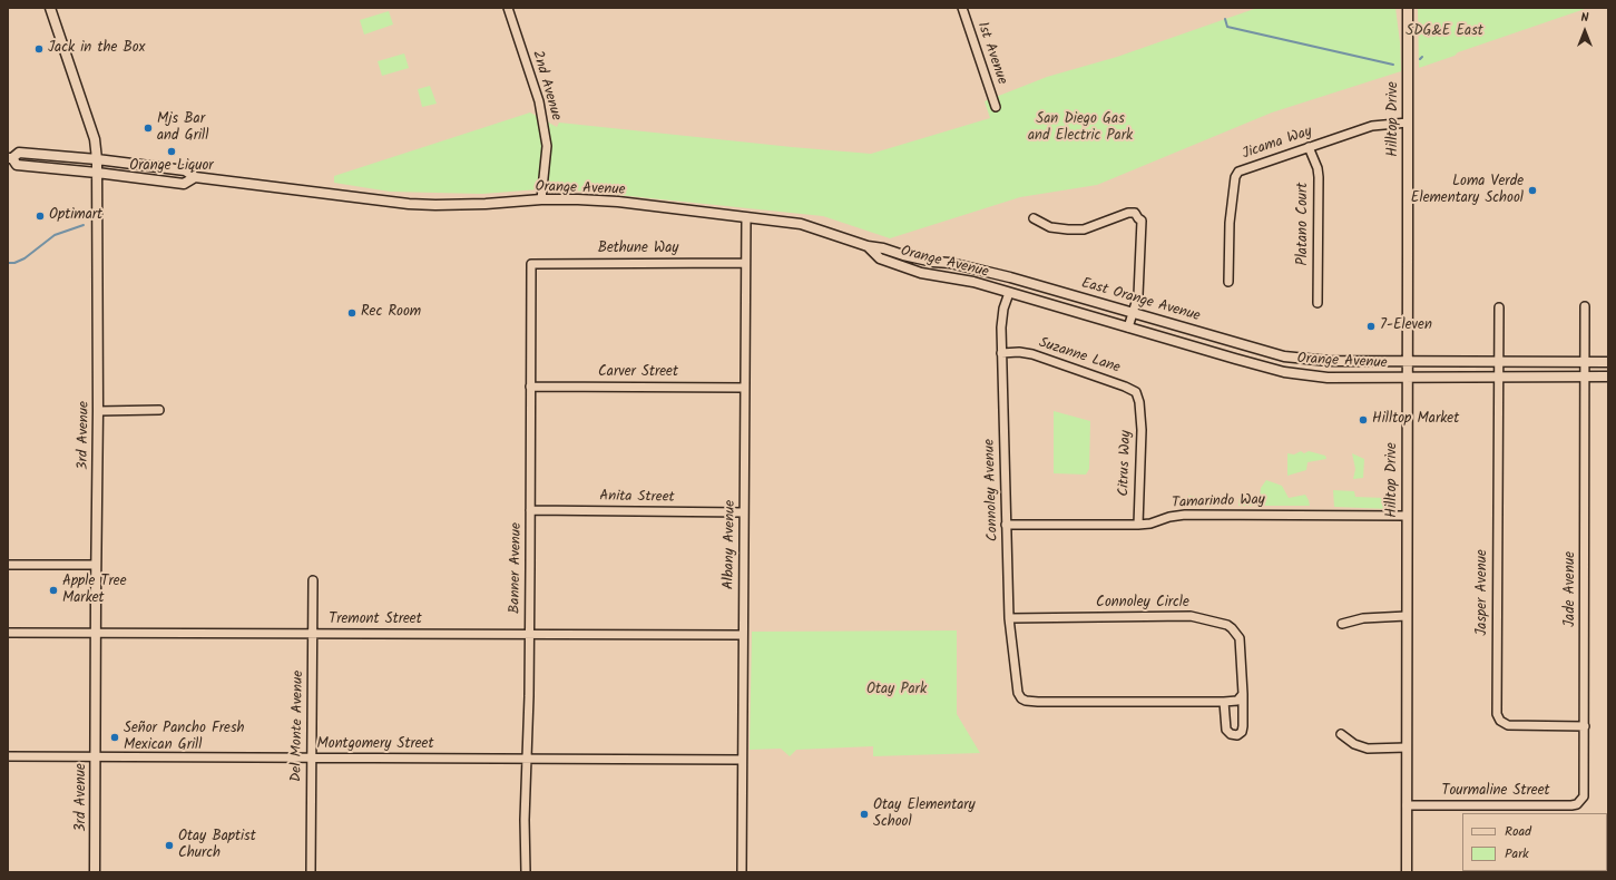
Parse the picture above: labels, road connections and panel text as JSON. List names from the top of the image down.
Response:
{
  "streets": {
    "main road": [
      "Hilltop Drive",
      "Orange Avenue",
      "East Orange Avenue",
      "3rd Avenue"
    ],
    "street": [
      "1st Avenue",
      "2nd Avenue",
      "Jicama Way",
      "Platano Court",
      "Bethune Way",
      "Suzanne Lane",
      "Carver Street",
      "Citrus Way",
      "Connoley Avenue",
      "Anita Street",
      "Tamarindo Way",
      "Albany Avenue",
      "Banner Avenue",
      "Jade Avenue",
      "Jasper Avenue",
      "Connoley Circle",
      "Tremont Street",
      "Del Monte Avenue",
      "Montgomery Street",
      "Tourmaline Street"
    ]
  },
  "crossings": [
    ["2nd Avenue", "Orange Avenue"],
    ["Hilltop Drive", "Jicama Way"],
    ["Hilltop Drive", "Orange Avenue"],
    ["Hilltop Drive", "East Orange Avenue"],
    ["Hilltop Drive", "Tamarindo Way"],
    ["Hilltop Drive", "Tourmaline Street"],
    ["Jicama Way", "Platano Court"],
    ["Orange Avenue", "East Orange Avenue"],
    ["Orange Avenue", "3rd Avenue"],
    ["Orange Avenue", "Connoley Avenue"],
    ["Orange Avenue", "Albany Avenue"],
    ["Orange Avenue", "Jade Avenue"],
    ["Orange Avenue", "Jasper Avenue"],
    ["Bethune Way", "Albany Avenue"],
    ["Bethune Way", "Banner Avenue"],
    ["Suzanne Lane", "Citrus Way"],
    ["Suzanne Lane", "Connoley Avenue"],
    ["Carver Street", "Albany Avenue"],
    ["Carver Street", "Banner Avenue"],
    ["3rd Avenue", "Tremont Street"],
    ["3rd Avenue", "Montgomery Street"],
    ["Citrus Way", "Tamarindo Way"],
    ["Connoley Avenue", "Tamarindo Way"],
    ["Connoley Avenue", "Connoley Circle"],
    ["Anita Street", "Albany Avenue"],
    ["Anita Street", "Banner Avenue"],
    ["Albany Avenue", "Tremont Street"],
    ["Albany Avenue", "Montgomery Street"],
    ["Banner Avenue", "Tremont Street"],
    ["Banner Avenue", "Montgomery Street"],
    ["Jade Avenue", "Jasper Avenue"],
    ["Jade Avenue", "Tourmaline Street"],
    ["Tremont Street", "Del Monte Avenue"],
    ["Del Monte Avenue", "Montgomery Street"]
  ],
  "parks": ["SDG&E East", "San Diego Gas and Electric Park", "Otay Park"],
  "places": [
    "Jack in the Box",
    "Mjs Bar and Grill",
    "Orange Liquor",
    "Loma Verde Elementary School",
    "Optimart",
    "Rec Room",
    "7-Eleven",
    "Hilltop Market",
    "Apple Tree Market",
    "Señor Pancho Fresh Mexican Grill",
    "Otay Elementary School",
    "Otay Baptist Church"
  ],
  "legend": ["Road", "Park"],
  "north": "top"
}
